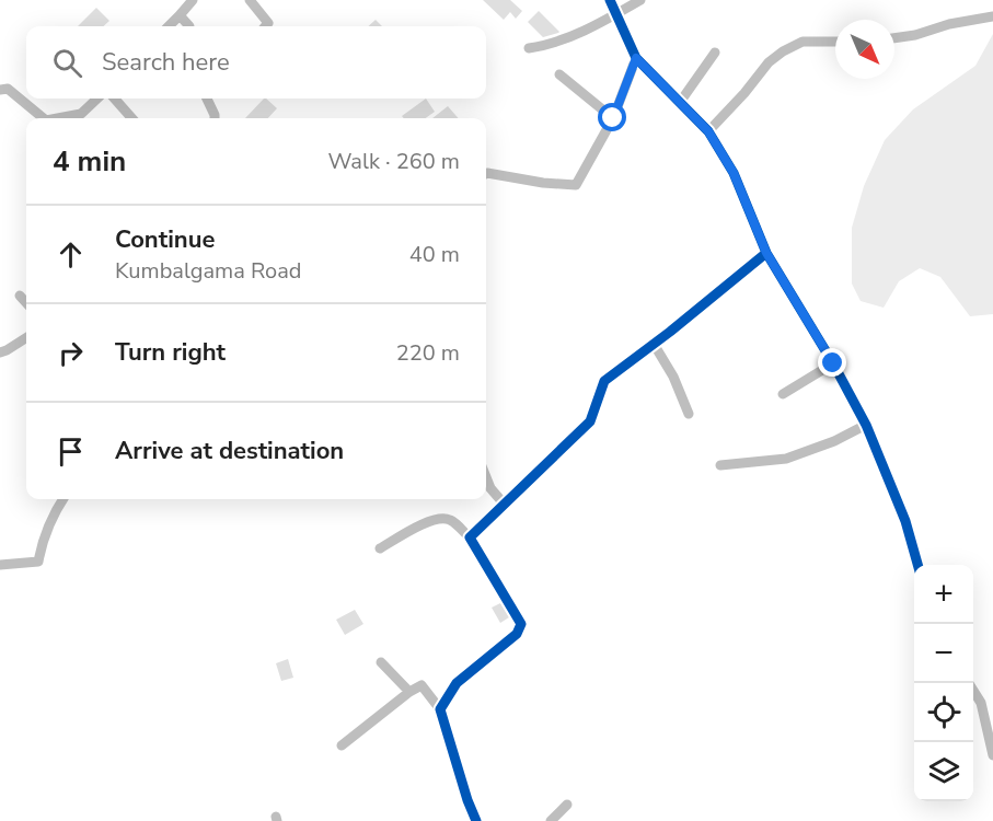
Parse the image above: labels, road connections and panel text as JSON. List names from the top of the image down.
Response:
{
  "north": "bottom right",
  "page": {
    "search": "Search here",
    "heading": ["4 min", "Walk · 260 m"],
    "list": [
      ["Continue", "Kumbalgama Road", "40 m"],
      ["Turn right", "220 m"],
      "Arrive at destination"
    ],
    "map_buttons": ["+", "−"]
  }
}
